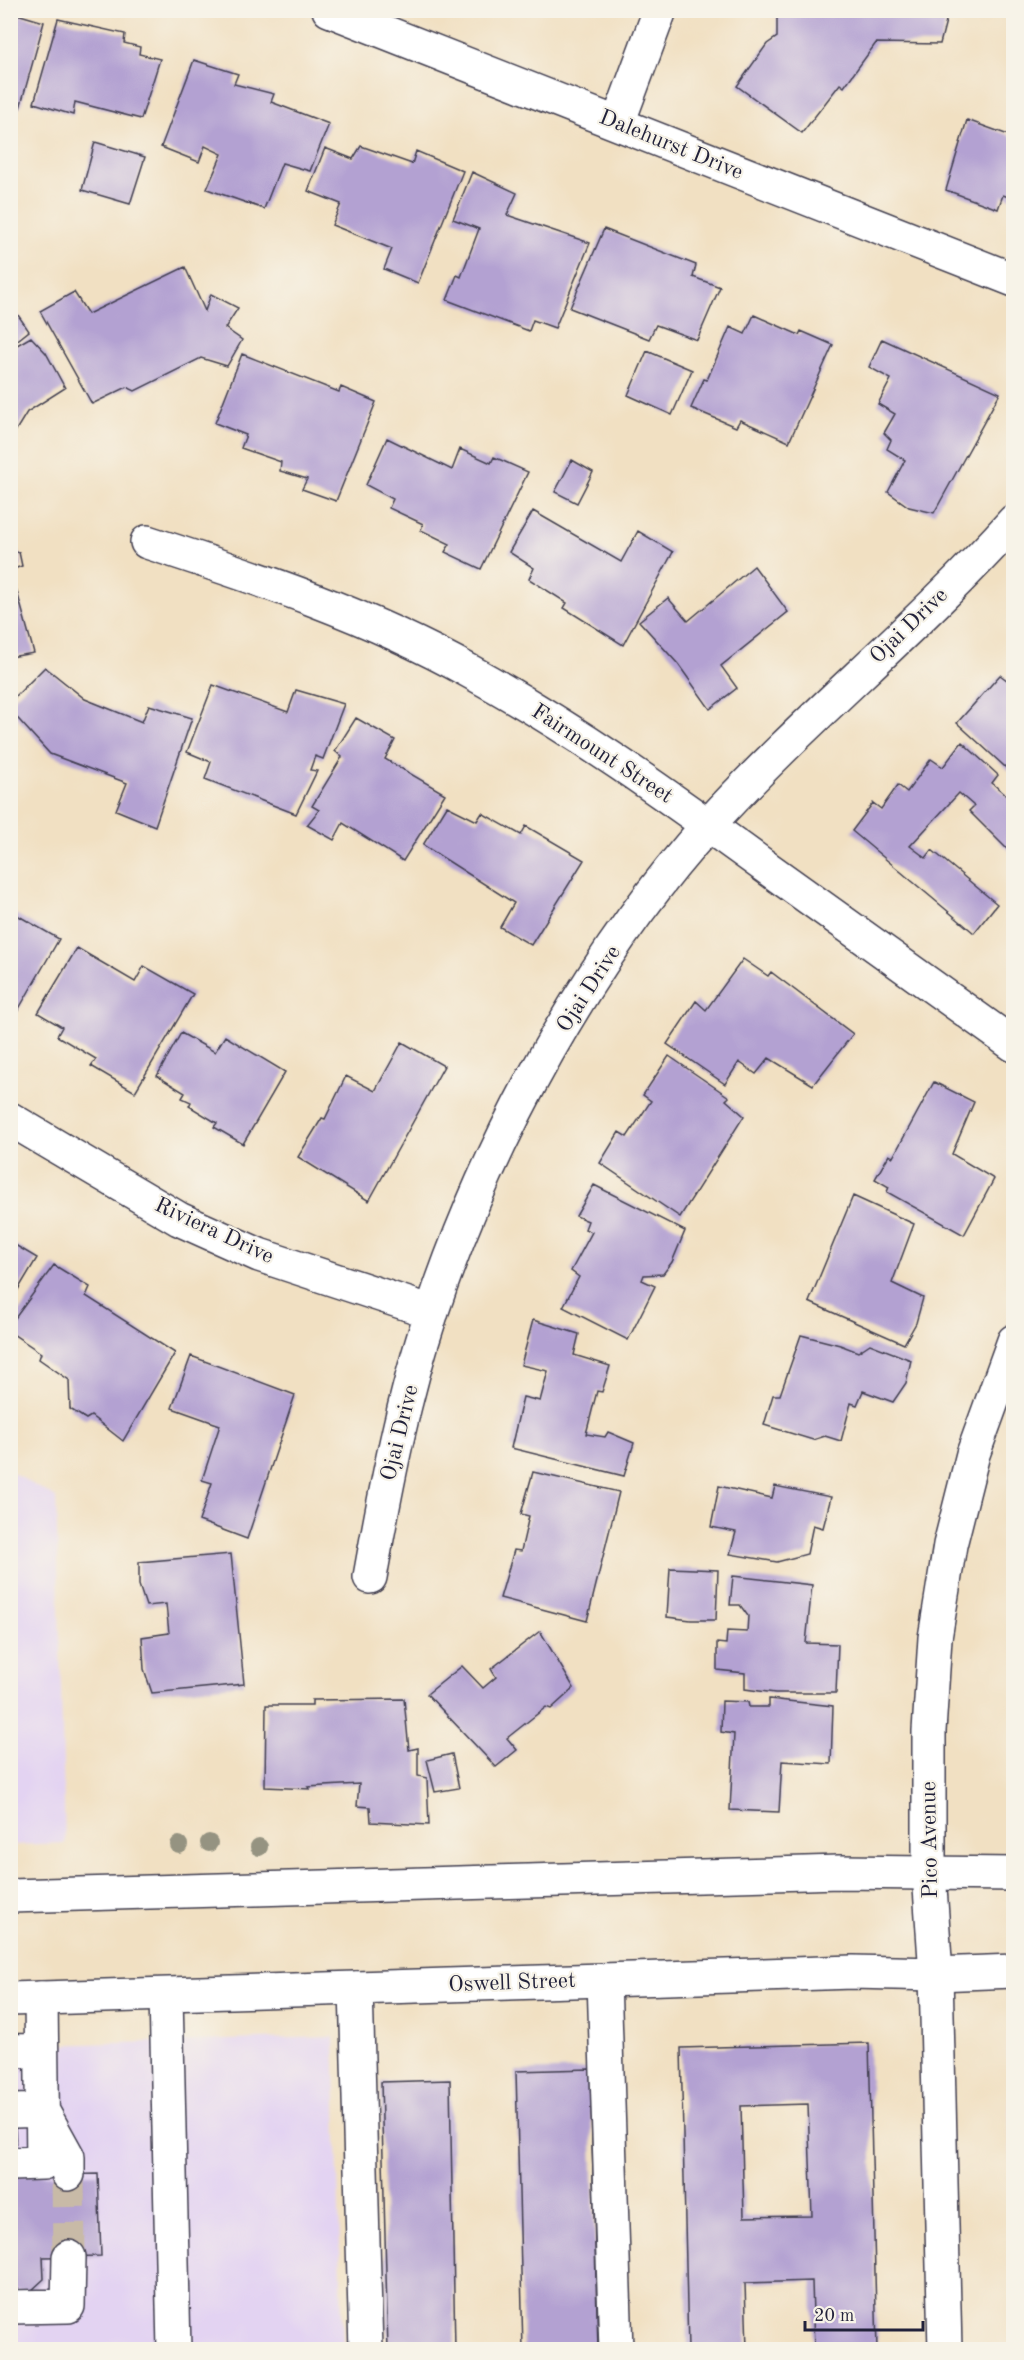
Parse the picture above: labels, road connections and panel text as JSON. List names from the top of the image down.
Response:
{
  "streets": {
    "street": [
      "Dalehurst Drive",
      "Ojai Drive",
      "Fairmount Street",
      "Riviera Drive",
      "Pico Avenue",
      "Oswell Street"
    ]
  },
  "crossings": [
    ["Ojai Drive", "Fairmount Street"],
    ["Ojai Drive", "Riviera Drive"],
    ["Pico Avenue", "Oswell Street"]
  ],
  "scale_bar": "20 m"
}
